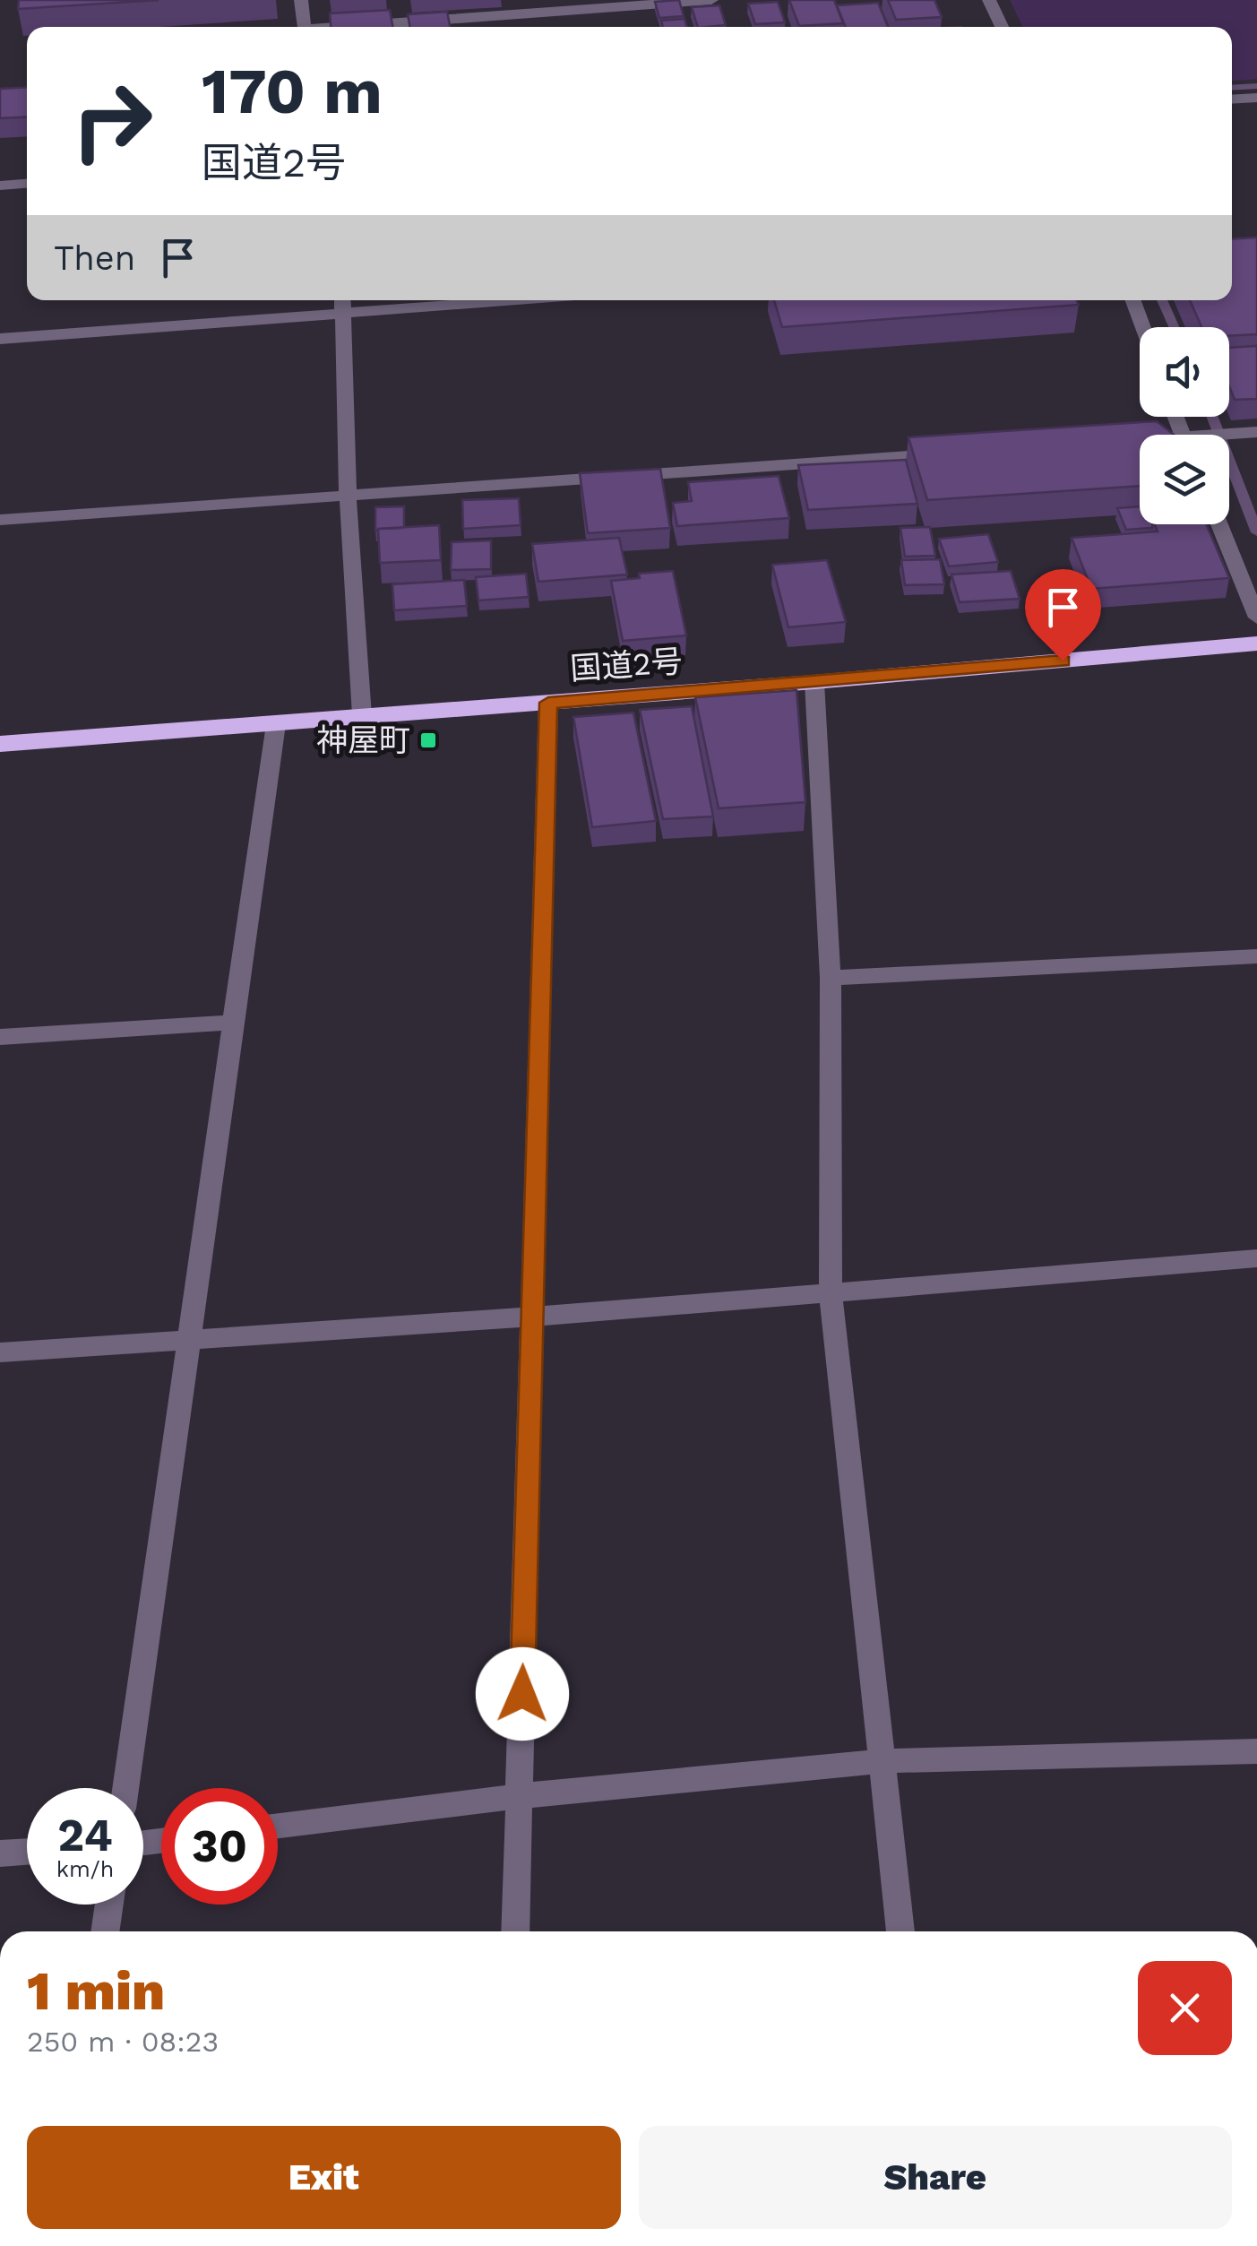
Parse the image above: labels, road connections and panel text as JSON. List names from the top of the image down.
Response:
{
  "streets": {
    "highway": ["国道2号"]
  },
  "places": {
    "transit": ["神屋町"]
  },
  "page": {
    "turn": ["170 m", "国道2号"],
    "then": "Then",
    "speed": "24 km/h",
    "limit": "30",
    "heading": ["1 min", "250 m · 08:23"],
    "buttons": ["Exit", "Share"]
  }
}
